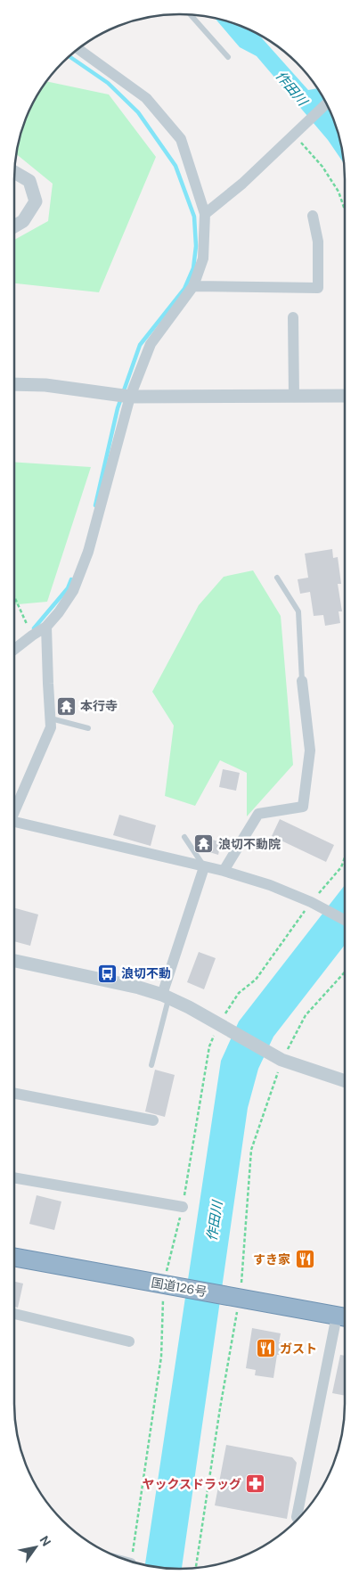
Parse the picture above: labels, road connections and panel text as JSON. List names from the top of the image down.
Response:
{
  "streets": {
    "highway": ["国道126号"]
  },
  "water": ["作田川"],
  "places": {
    "temple": ["本行寺", "浪切不動院"],
    "bus stop": ["浪切不動"],
    "restaurant": ["すき家", "ガスト"],
    "pharmacy": ["ヤックスドラッグ"]
  },
  "north": "top right"
}
